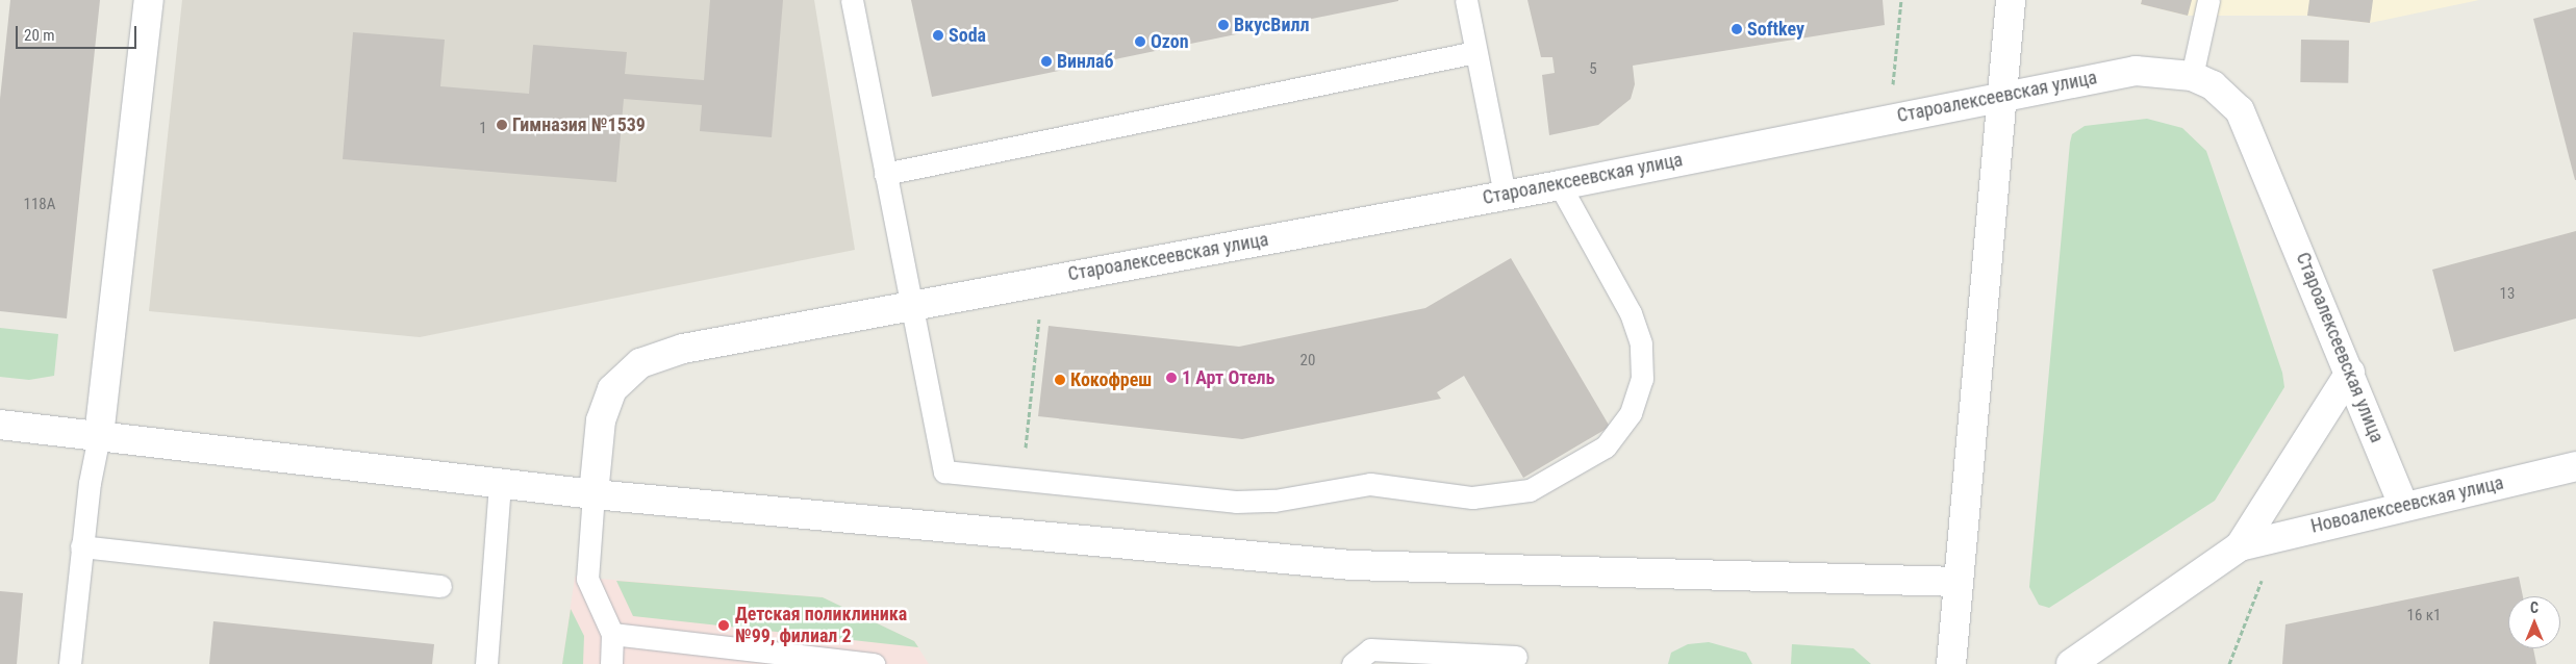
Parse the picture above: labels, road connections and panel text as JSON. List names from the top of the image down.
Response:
{
  "streets": {
    "street": ["Староалексеевская улица", "Новоалексеевская улица"]
  },
  "crossings": [
    ["Староалексеевская улица", "Новоалексеевская улица"]
  ],
  "places": [
    "ВкусВилл",
    "Softkey",
    "Soda",
    "Ozon",
    "Винлаб",
    "Гимназия №1539",
    "1 Арт Отель",
    "Кокофреш",
    "Детская поликлиника №99, филиал 2"
  ],
  "house_numbers": [
    "5",
    "1",
    "118А",
    "13",
    "20",
    "16 к1"
  ],
  "scale_bar": "20 m",
  "north": "top"
}
